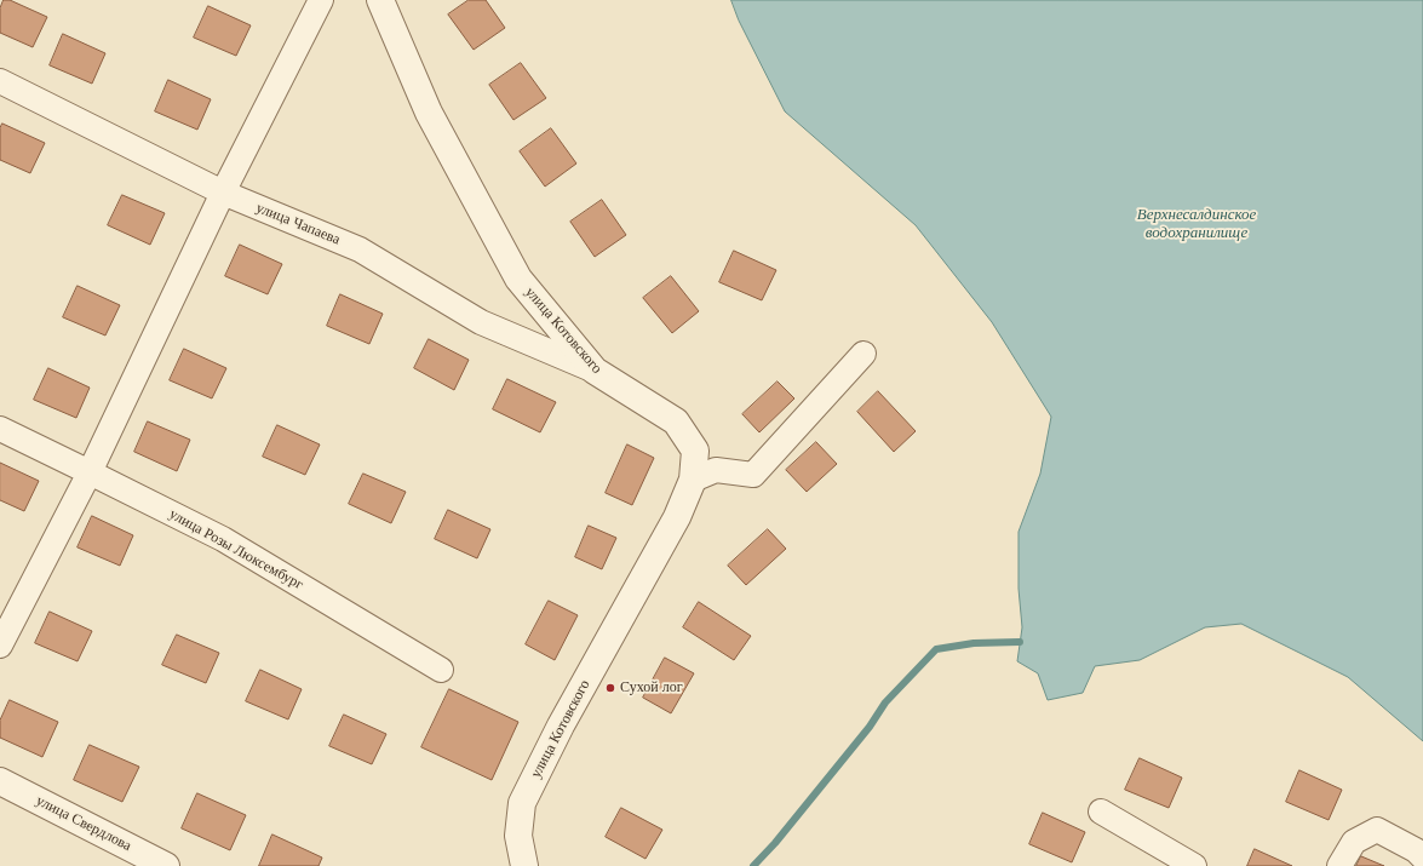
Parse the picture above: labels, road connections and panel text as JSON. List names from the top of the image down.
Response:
{
  "streets": {
    "street": [
      "улица Чапаева",
      "улица Котовского",
      "улица Розы Люксембург",
      "улица Свердлова"
    ]
  },
  "crossings": [
    ["улица Чапаева", "улица Котовского"]
  ],
  "water": ["Верхнесалдинское водохранилище"],
  "places": ["Сухой лог"]
}
